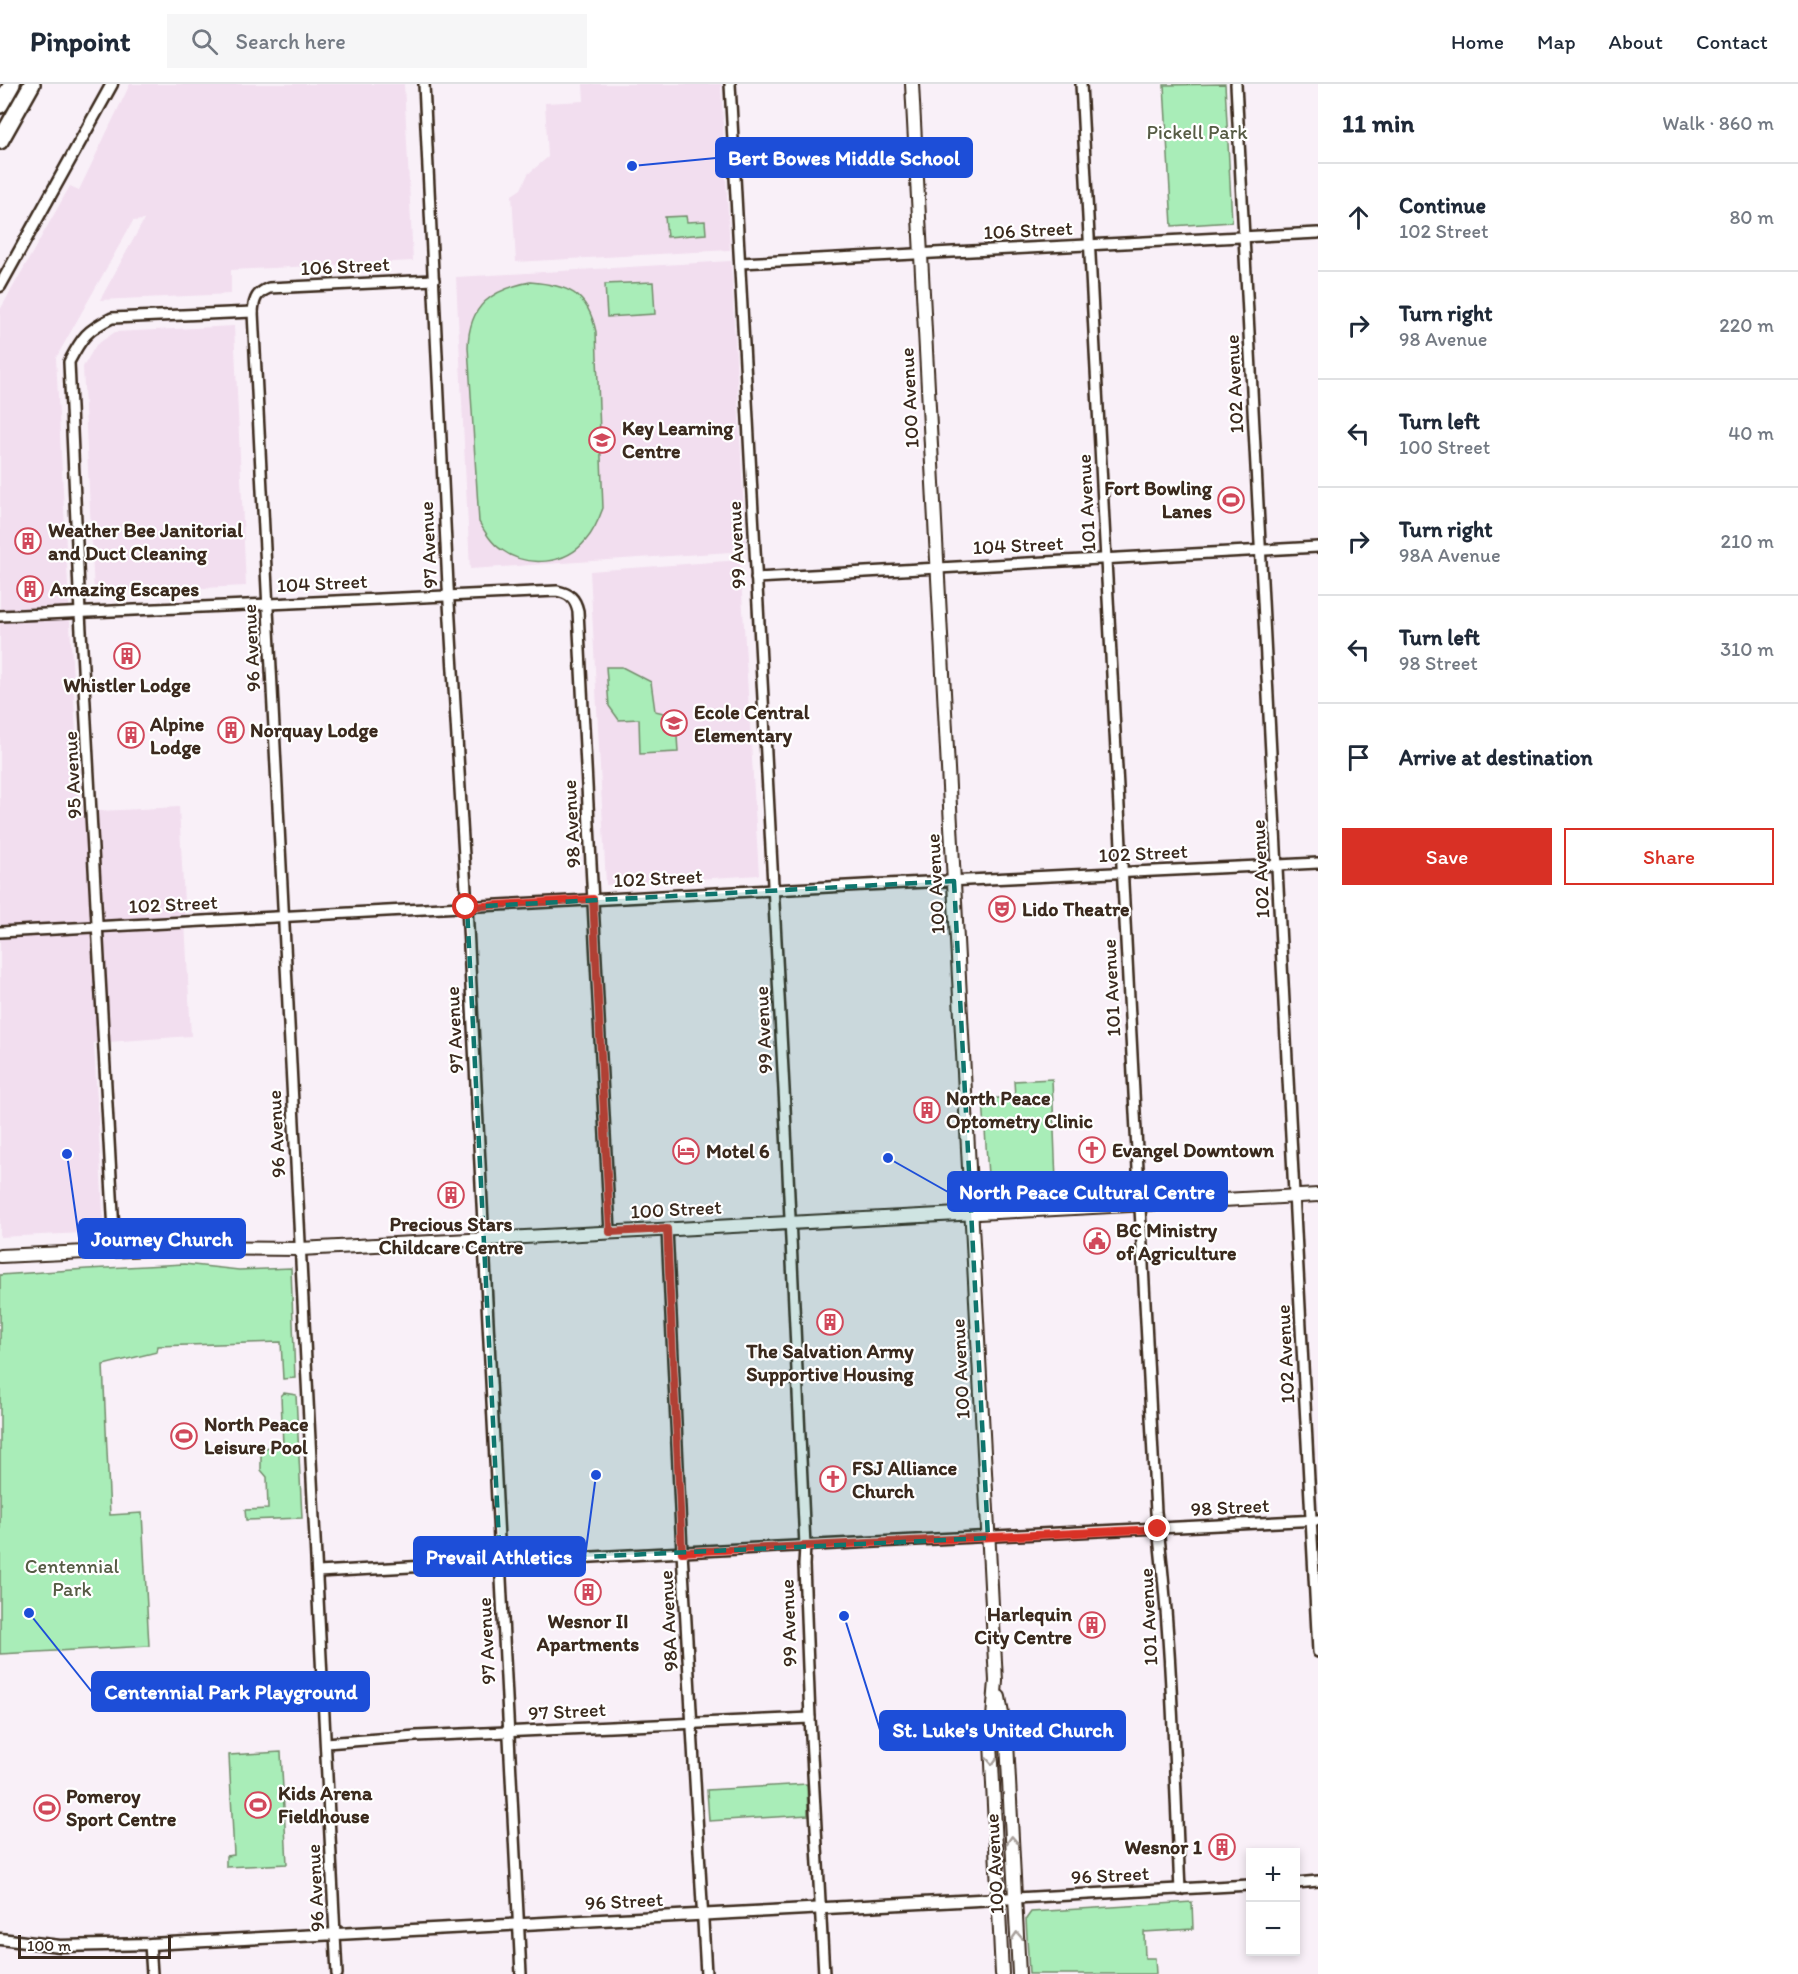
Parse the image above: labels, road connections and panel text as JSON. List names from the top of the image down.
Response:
{
  "streets": {
    "main road": ["100 Avenue", "100 Street"],
    "street": [
      "106 Street",
      "102 Avenue",
      "101 Avenue",
      "97 Avenue",
      "99 Avenue",
      "104 Street",
      "96 Avenue",
      "95 Avenue",
      "98 Avenue",
      "102 Street",
      "98 Street",
      "98A Avenue",
      "97 Street",
      "96 Street"
    ]
  },
  "crossings": [
    ["106 Street", "102 Avenue"],
    ["106 Street", "100 Avenue"],
    ["106 Street", "101 Avenue"],
    ["106 Street", "97 Avenue"],
    ["106 Street", "99 Avenue"],
    ["106 Street", "96 Avenue"],
    ["102 Avenue", "104 Street"],
    ["102 Avenue", "102 Street"],
    ["102 Avenue", "100 Street"],
    ["102 Avenue", "98 Street"],
    ["100 Avenue", "104 Street"],
    ["100 Avenue", "102 Street"],
    ["100 Avenue", "100 Street"],
    ["100 Avenue", "98 Street"],
    ["100 Avenue", "96 Street"],
    ["101 Avenue", "104 Street"],
    ["101 Avenue", "102 Street"],
    ["101 Avenue", "100 Street"],
    ["101 Avenue", "98 Street"],
    ["101 Avenue", "96 Street"],
    ["97 Avenue", "104 Street"],
    ["97 Avenue", "102 Street"],
    ["97 Avenue", "100 Street"],
    ["97 Avenue", "98 Street"],
    ["97 Avenue", "97 Street"],
    ["97 Avenue", "96 Street"],
    ["99 Avenue", "104 Street"],
    ["99 Avenue", "102 Street"],
    ["99 Avenue", "100 Street"],
    ["99 Avenue", "98 Street"],
    ["99 Avenue", "97 Street"],
    ["99 Avenue", "96 Street"],
    ["104 Street", "96 Avenue"],
    ["104 Street", "95 Avenue"],
    ["104 Street", "98 Avenue"],
    ["96 Avenue", "95 Avenue"],
    ["96 Avenue", "102 Street"],
    ["96 Avenue", "100 Street"],
    ["96 Avenue", "98 Street"],
    ["96 Avenue", "97 Street"],
    ["96 Avenue", "96 Street"],
    ["95 Avenue", "102 Street"],
    ["95 Avenue", "100 Street"],
    ["98 Avenue", "102 Street"],
    ["98 Avenue", "100 Street"],
    ["100 Street", "98A Avenue"],
    ["98 Street", "98A Avenue"],
    ["98A Avenue", "97 Street"],
    ["98A Avenue", "96 Street"]
  ],
  "parks": ["Pickell Park", "Centennial Park"],
  "places": {
    "other": [
      "Bert Bowes Middle School",
      "Journey Church",
      "North Peace Cultural Centre",
      "Prevail Athletics",
      "Centennial Park Playground",
      "St. Luke's United Church"
    ],
    "school or university": ["Key Learning Centre", "Ecole Central Elementary"],
    "sports": [
      "Fort Bowling Lanes",
      "North Peace Leisure Pool",
      "Kids Arena Fieldhouse",
      "Pomeroy Sport Centre"
    ],
    "building": [
      "Weather Bee Janitorial and Duct Cleaning",
      "Amazing Escapes",
      "Whistler Lodge",
      "Norquay Lodge",
      "Alpine Lodge",
      "North Peace Optometry Clinic",
      "Precious Stars Childcare Centre",
      "The Salvation Army Supportive Housing",
      "Wesnor II Apartments",
      "Harlequin City Centre",
      "Wesnor 1"
    ],
    "theatre": ["Lido Theatre"],
    "church": ["Evangel Downtown", "FSJ Alliance Church"],
    "hotel": ["Motel 6"],
    "public building": ["BC Ministry of Agriculture"]
  },
  "scale_bar": "100 m",
  "page": {
    "header": "Pinpoint",
    "search": "Search here",
    "nav": [
      "Home",
      "Map",
      "About",
      "Contact"
    ],
    "heading": ["11 min", "Walk · 860 m"],
    "list": [
      ["Continue", "102 Street", "80 m"],
      ["Turn right", "98 Avenue", "220 m"],
      ["Turn left", "100 Street", "40 m"],
      ["Turn right", "98A Avenue", "210 m"],
      ["Turn left", "98 Street", "310 m"],
      "Arrive at destination"
    ],
    "buttons": ["Save", "Share"],
    "map_buttons": ["+", "−"],
    "scale": "100 m"
  }
}
